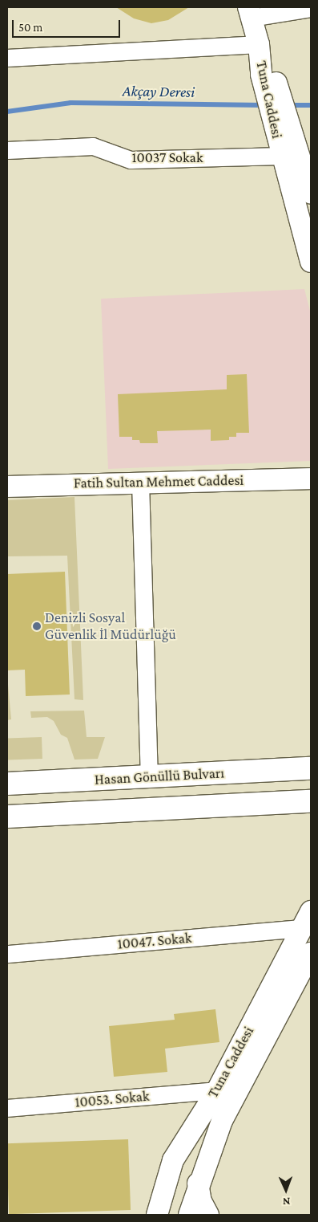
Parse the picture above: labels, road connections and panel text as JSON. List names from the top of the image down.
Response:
{
  "streets": {
    "main road": ["Hasan Gönüllü Bulvarı"],
    "street": [
      "Tuna Caddesi",
      "10037 Sokak",
      "Fatih Sultan Mehmet Caddesi",
      "10047. Sokak",
      "10053. Sokak"
    ]
  },
  "crossings": [
    ["Tuna Caddesi", "10037 Sokak"],
    ["Tuna Caddesi", "10047. Sokak"],
    ["Tuna Caddesi", "10053. Sokak"]
  ],
  "water": ["Akçay Deresi"],
  "places": ["Denizli Sosyal Güvenlik İl Müdürlüğü"],
  "scale_bar": "50 m",
  "north": "bottom"
}
